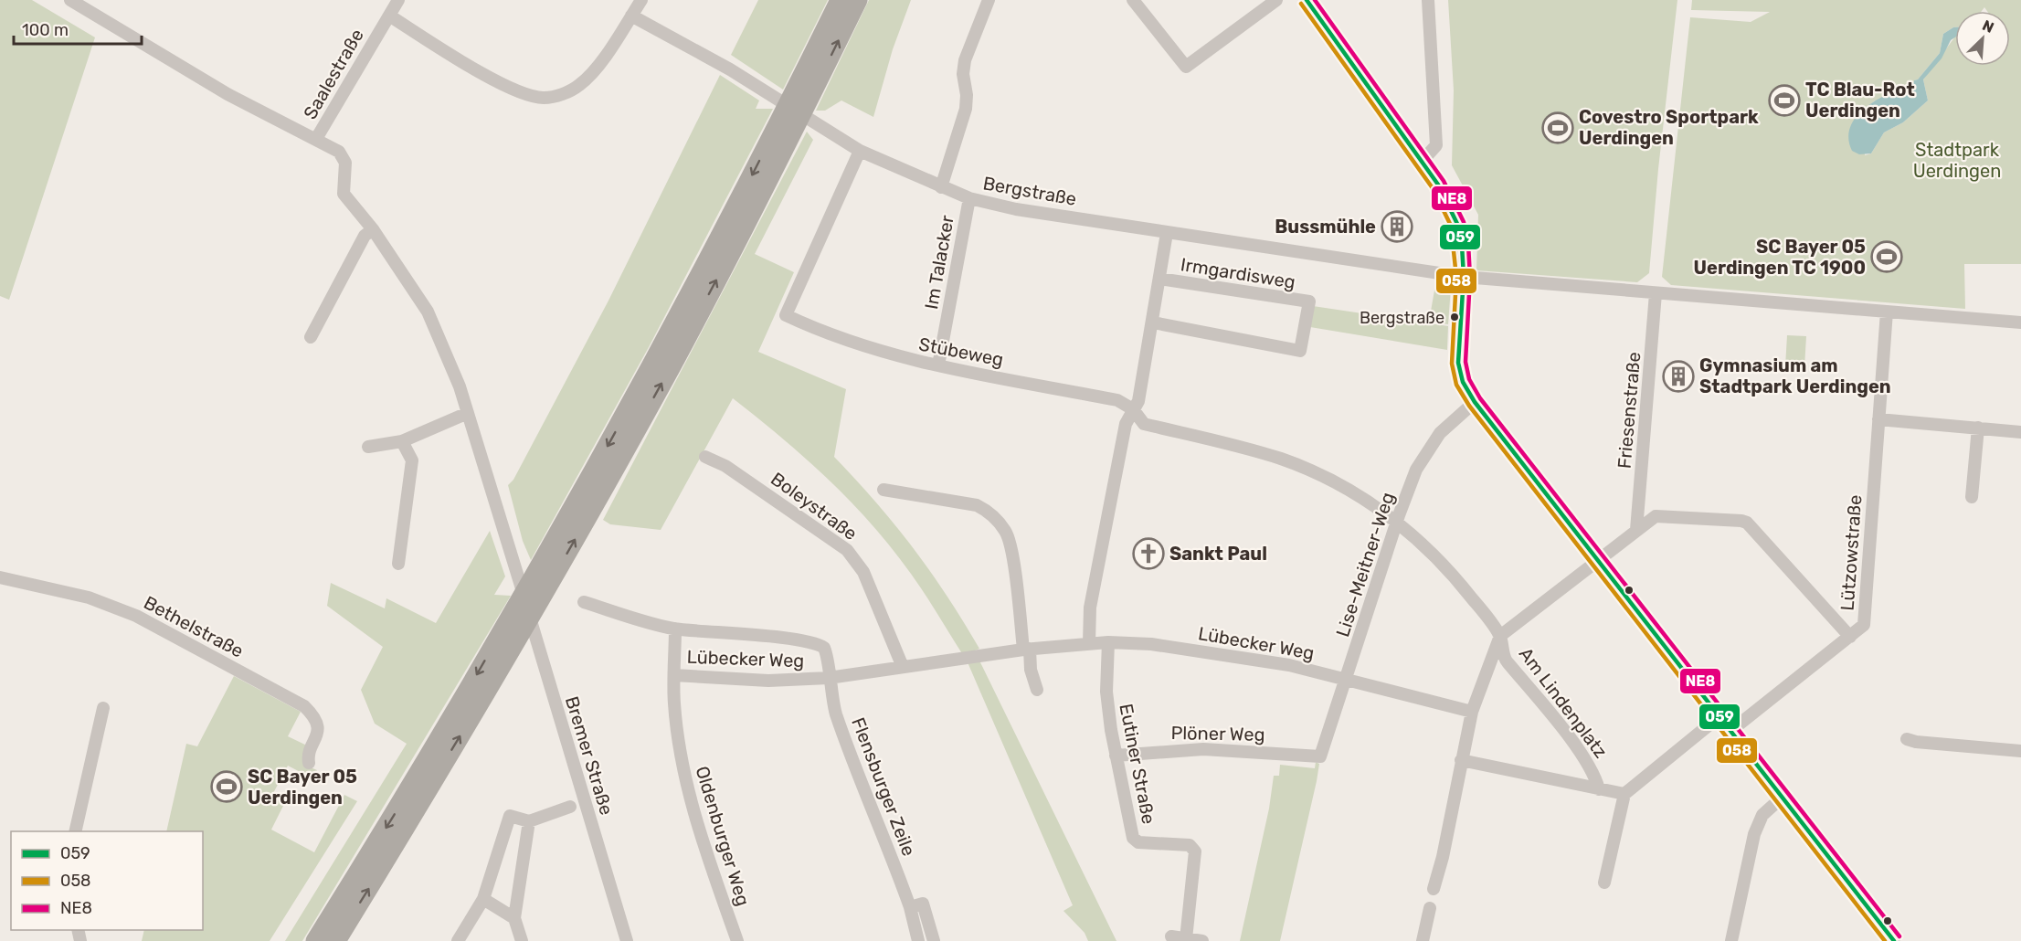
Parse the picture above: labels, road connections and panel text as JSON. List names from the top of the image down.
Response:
{
  "streets": {
    "street": [
      "Saalestraße",
      "Bergstraße",
      "Im Talacker",
      "Irmgardisweg",
      "Stübeweg",
      "Friesenstraße",
      "Boleystraße",
      "Lützowstraße",
      "Lise-Meitner-Weg",
      "Bethelstraße",
      "Lübecker Weg",
      "Am Lindenplatz",
      "Plöner Weg",
      "Bremer Straße",
      "Eutiner Straße",
      "Flensburger Zeile",
      "Oldenburger Weg"
    ]
  },
  "crossings": [
    ["Saalestraße", "Bremer Straße"],
    ["Bergstraße", "Im Talacker"],
    ["Bergstraße", "Irmgardisweg"],
    ["Bergstraße", "Stübeweg"],
    ["Bergstraße", "Friesenstraße"],
    ["Bergstraße", "Lützowstraße"],
    ["Im Talacker", "Stübeweg"],
    ["Irmgardisweg", "Stübeweg"],
    ["Irmgardisweg", "Lübecker Weg"],
    ["Stübeweg", "Lise-Meitner-Weg"],
    ["Stübeweg", "Am Lindenplatz"],
    ["Boleystraße", "Lübecker Weg"],
    ["Lise-Meitner-Weg", "Lübecker Weg"],
    ["Lise-Meitner-Weg", "Plöner Weg"],
    ["Lübecker Weg", "Eutiner Straße"],
    ["Lübecker Weg", "Flensburger Zeile"],
    ["Lübecker Weg", "Oldenburger Weg"],
    ["Plöner Weg", "Eutiner Straße"]
  ],
  "parks": ["Stadtpark Uerdingen"],
  "places": {
    "sports": [
      "TC Blau-Rot Uerdingen",
      "Covestro Sportpark Uerdingen",
      "SC Bayer 05 Uerdingen TC 1900",
      "SC Bayer 05 Uerdingen"
    ],
    "building": ["Bussmühle", "Gymnasium am Stadtpark Uerdingen"],
    "other": ["Bergstraße"],
    "church": ["Sankt Paul"]
  },
  "lines": ["transit line 059", "transit line NE8", "transit line 058"],
  "legend": ["059", "058", "NE8"],
  "scale_bar": "100 m",
  "north": "top right"
}
